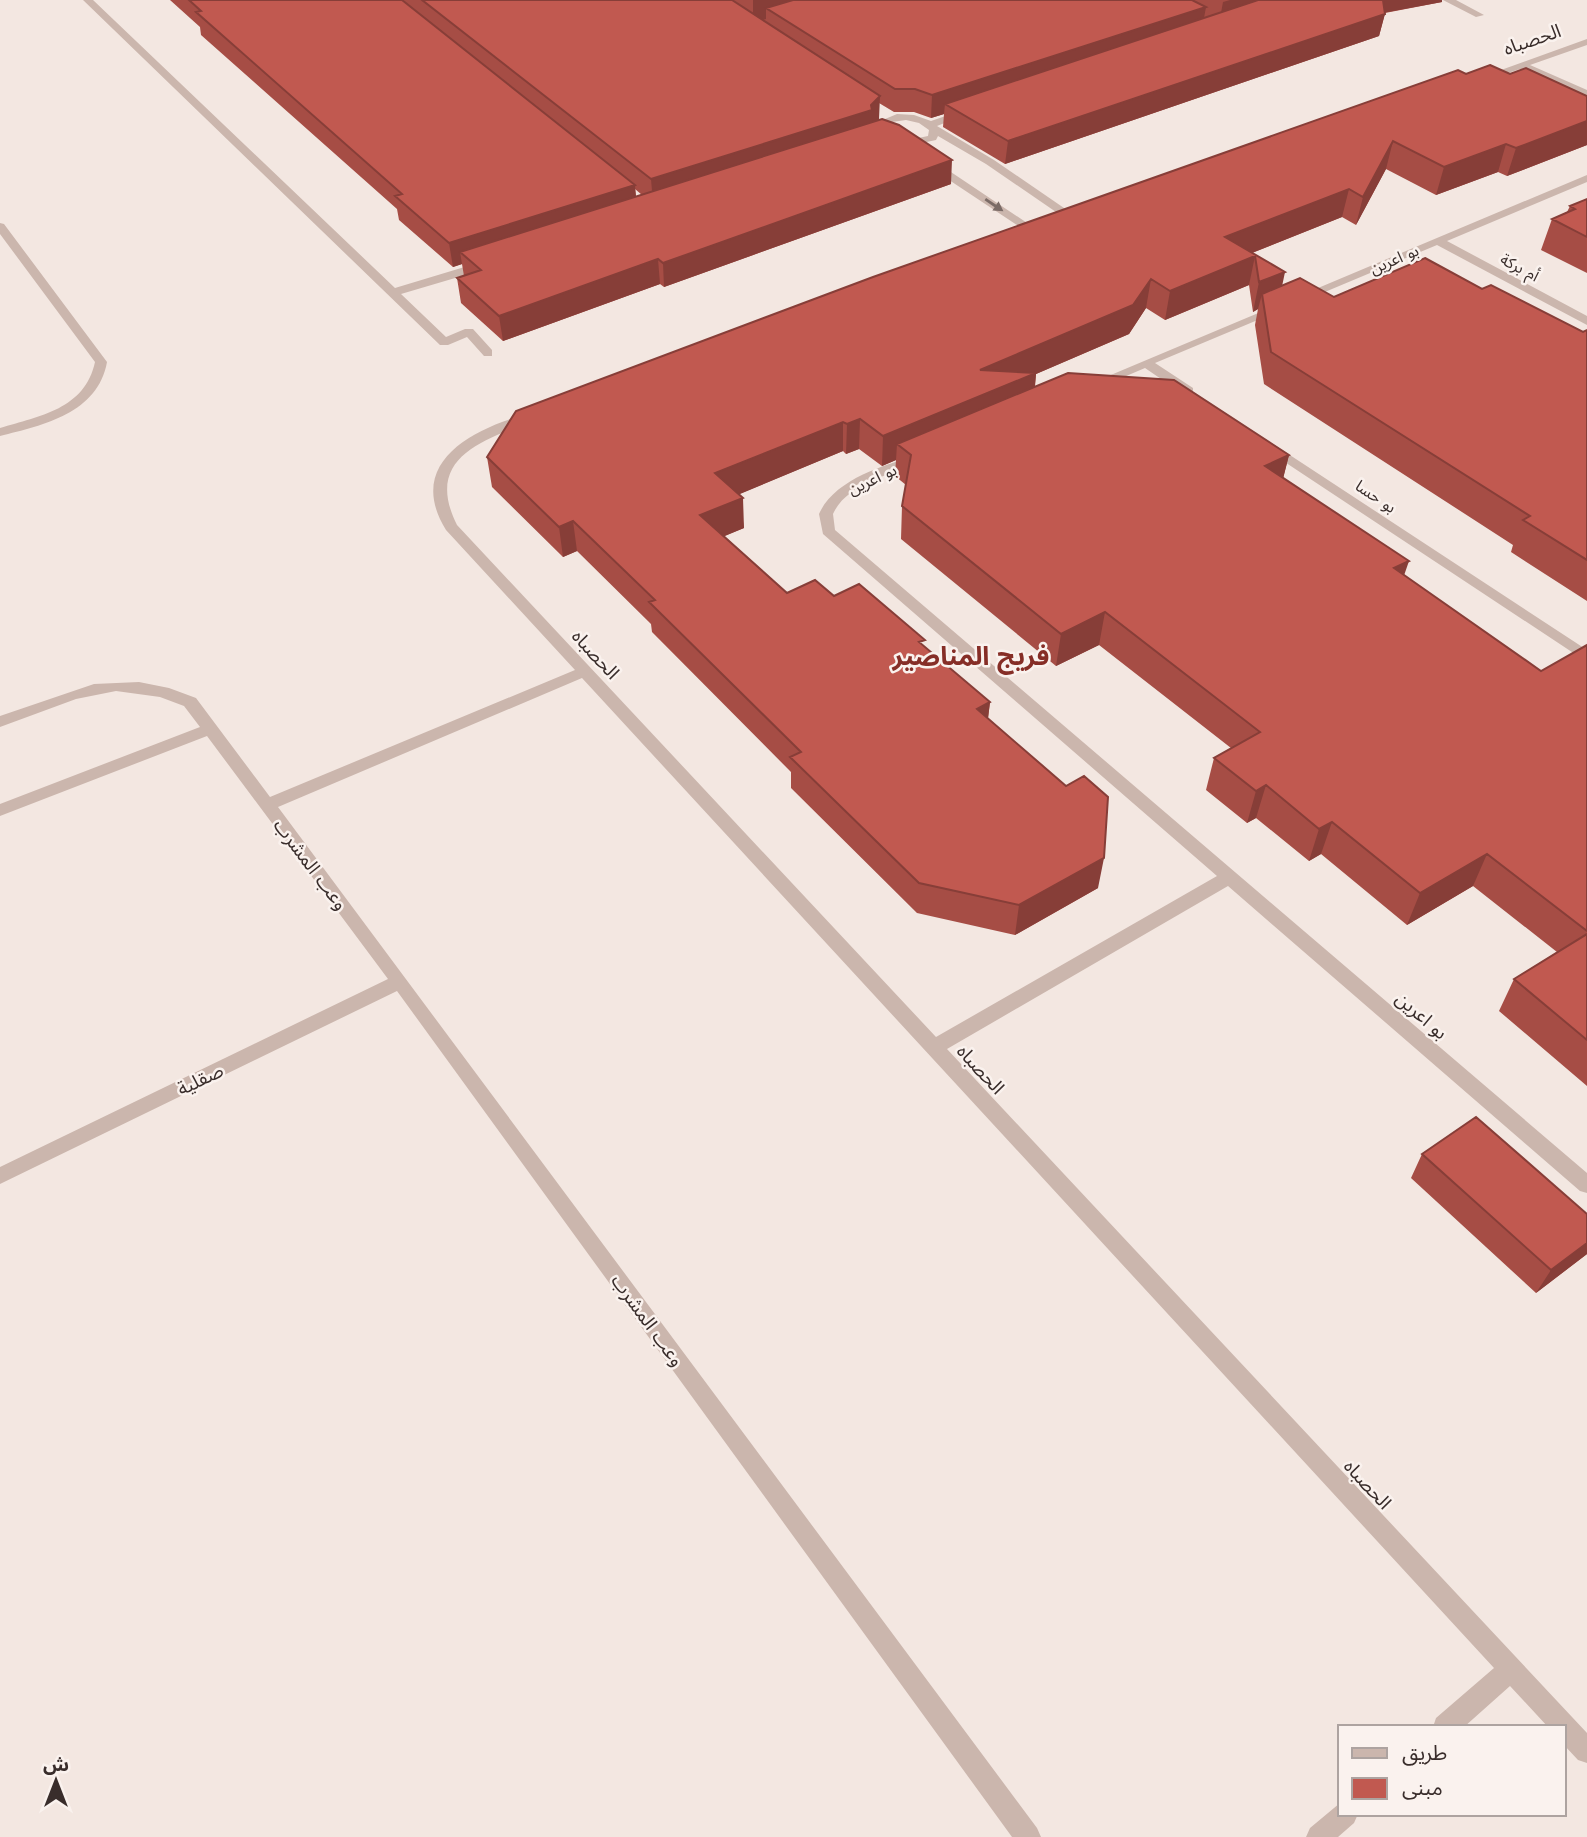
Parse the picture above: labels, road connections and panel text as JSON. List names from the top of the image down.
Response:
{
  "streets": {
    "street": [
      "الحصباه",
      "بو اعرين",
      "أم بركة",
      "بو حسا",
      "وعب المشرب",
      "صقلية"
    ]
  },
  "crossings": [
    ["الحصباه", "وعب المشرب"],
    ["بو اعرين", "أم بركة"],
    ["وعب المشرب", "صقلية"]
  ],
  "districts": ["فريج المناصير"],
  "legend": ["طريق", "مبنى"],
  "north": "top"
}
